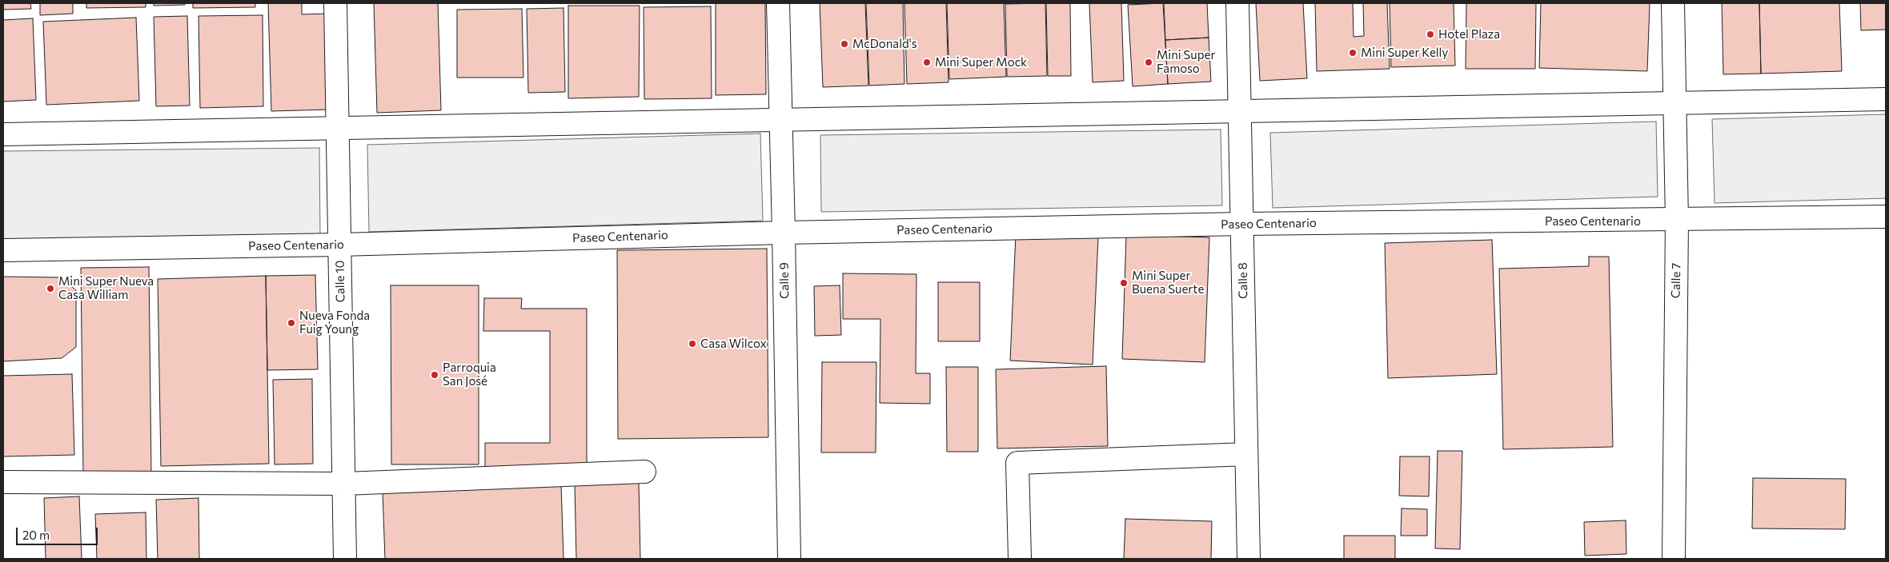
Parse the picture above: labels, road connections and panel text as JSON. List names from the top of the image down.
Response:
{
  "streets": {
    "main road": [
      "Paseo Centenario",
      "Calle 9",
      "Calle 8",
      "Calle 7",
      "Calle 10"
    ]
  },
  "crossings": [
    ["Paseo Centenario", "Calle 9"],
    ["Paseo Centenario", "Calle 8"],
    ["Paseo Centenario", "Calle 7"],
    ["Paseo Centenario", "Calle 10"]
  ],
  "places": [
    "Hotel Plaza",
    "McDonald's",
    "Mini Super Kelly",
    "Mini Super Mock",
    "Mini Super Famoso",
    "Mini Super Buena Suerte",
    "Mini Super Nueva Casa William",
    "Nueva Fonda Fuig Young",
    "Casa Wilcox",
    "Parroquia San José"
  ],
  "scale_bar": "20 m"
}
